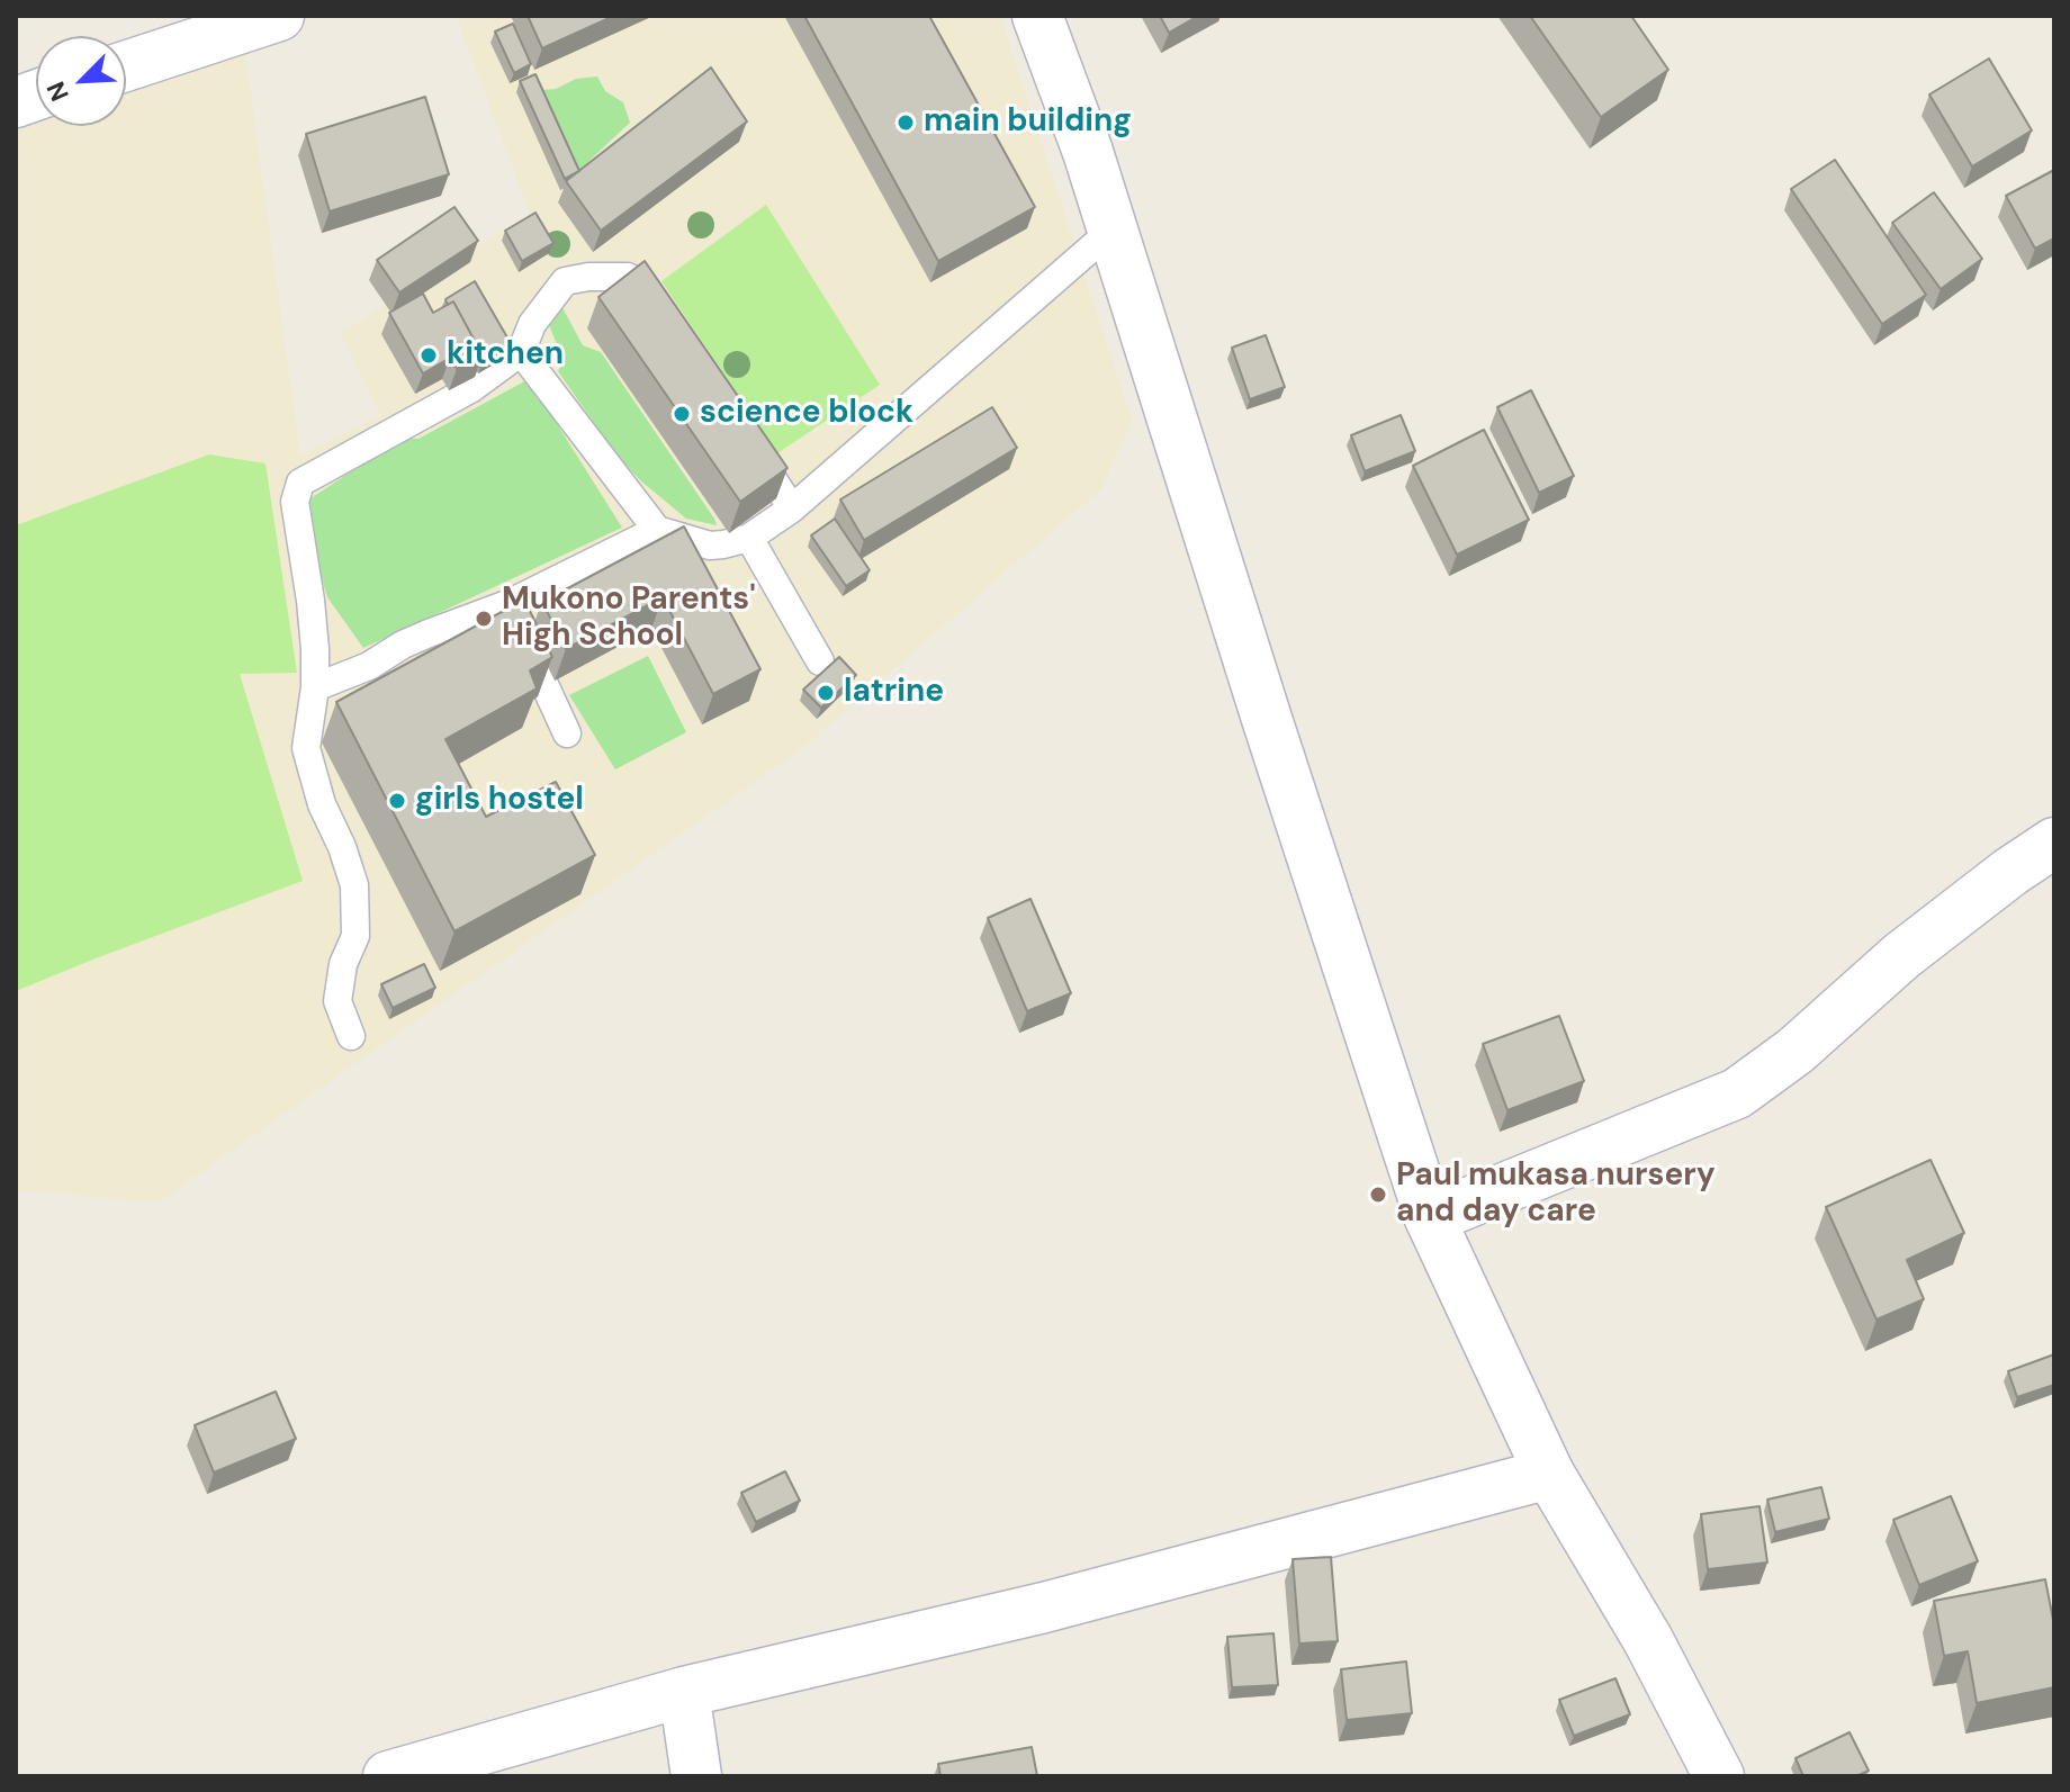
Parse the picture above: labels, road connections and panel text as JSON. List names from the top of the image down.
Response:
{
  "places": [
    "main building",
    "kitchen",
    "science block",
    "Mukono Parents' High School",
    "latrine",
    "girls hostel",
    "Paul mukasa nursery and day care"
  ],
  "north": "bottom left"
}
